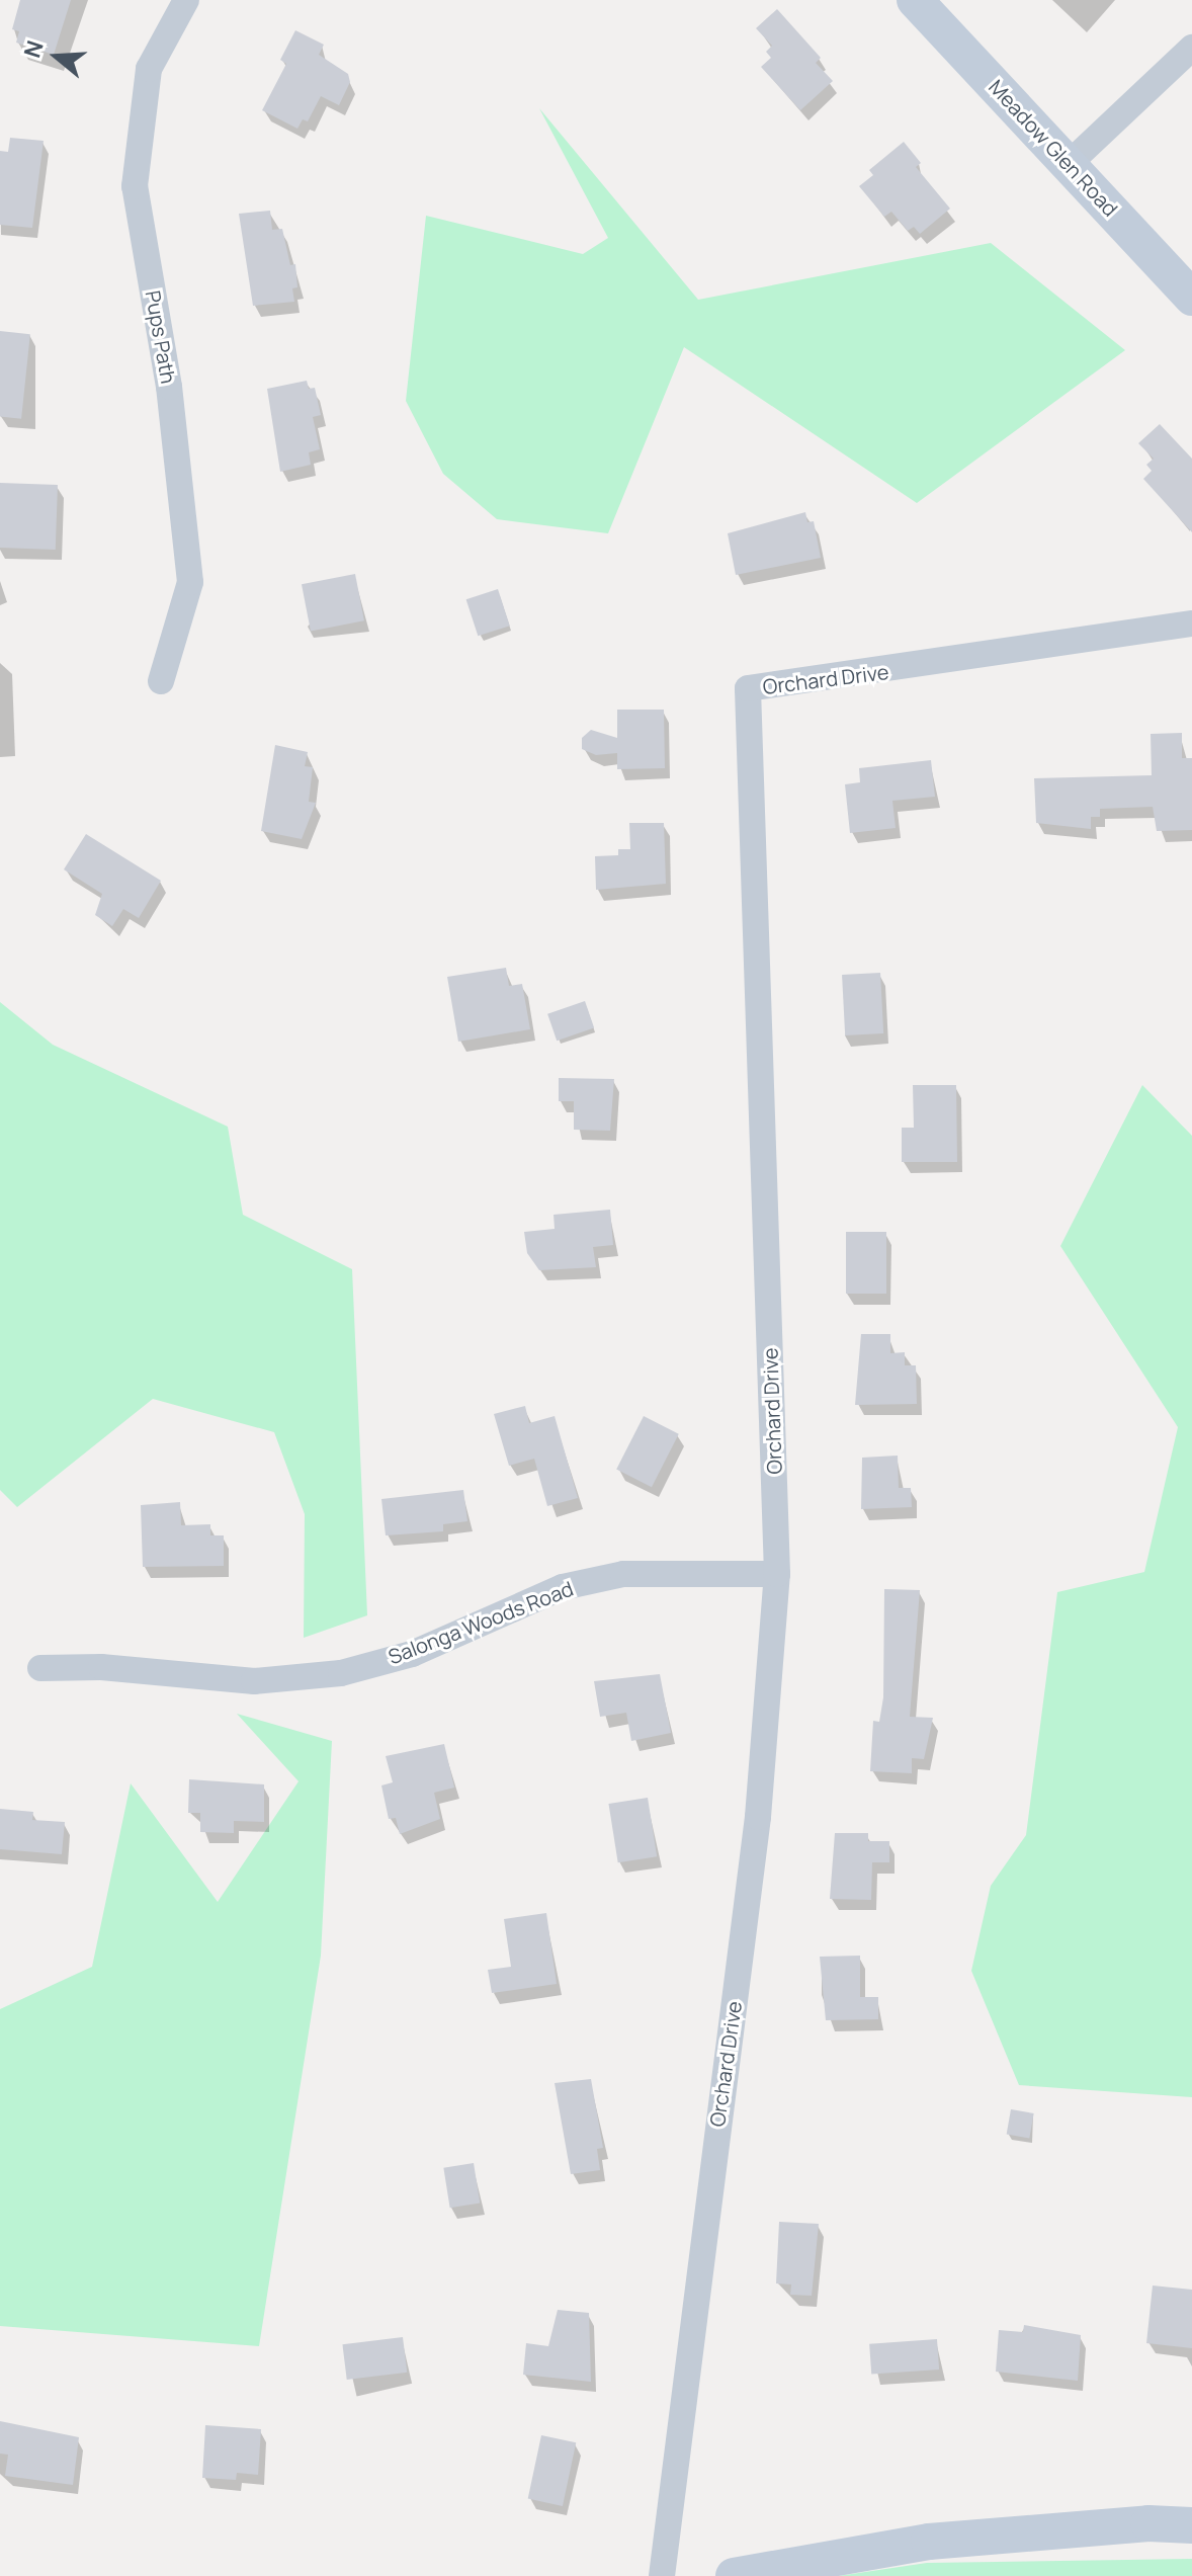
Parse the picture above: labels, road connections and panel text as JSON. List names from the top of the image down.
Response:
{
  "streets": {
    "main road": ["Meadow Glen Road"],
    "street": ["Pups Path", "Orchard Drive", "Salonga Woods Road"]
  },
  "crossings": [
    ["Orchard Drive", "Salonga Woods Road"]
  ],
  "north": "left"
}
